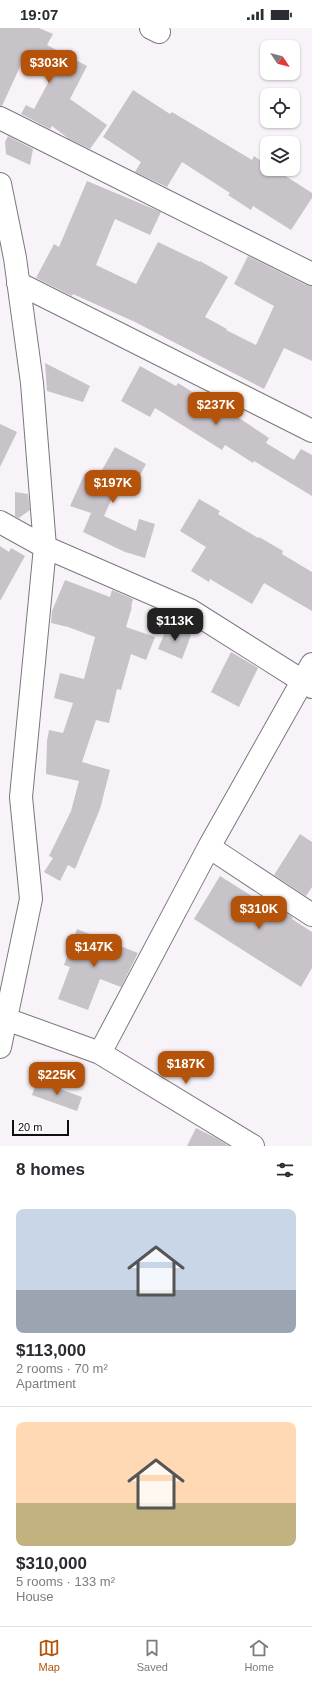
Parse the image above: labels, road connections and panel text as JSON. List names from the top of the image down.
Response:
{
  "scale_bar": "20 m",
  "north": "bottom right",
  "page": {
    "status": "19:07",
    "price": [
      "$303K",
      "$237K",
      "$197K",
      "$113K",
      "$310K",
      "$147K",
      "$187K",
      "$225K"
    ],
    "scale": "20 m",
    "heading": "8 homes",
    "list": [
      {
        "name": "$113,000",
        "note": "2 rooms · 70 m² · Apartment"
      },
      {
        "name": "$310,000",
        "note": "5 rooms · 133 m² · House"
      }
    ],
    "tabs": ["Map", "Saved", "Home"]
  }
}
